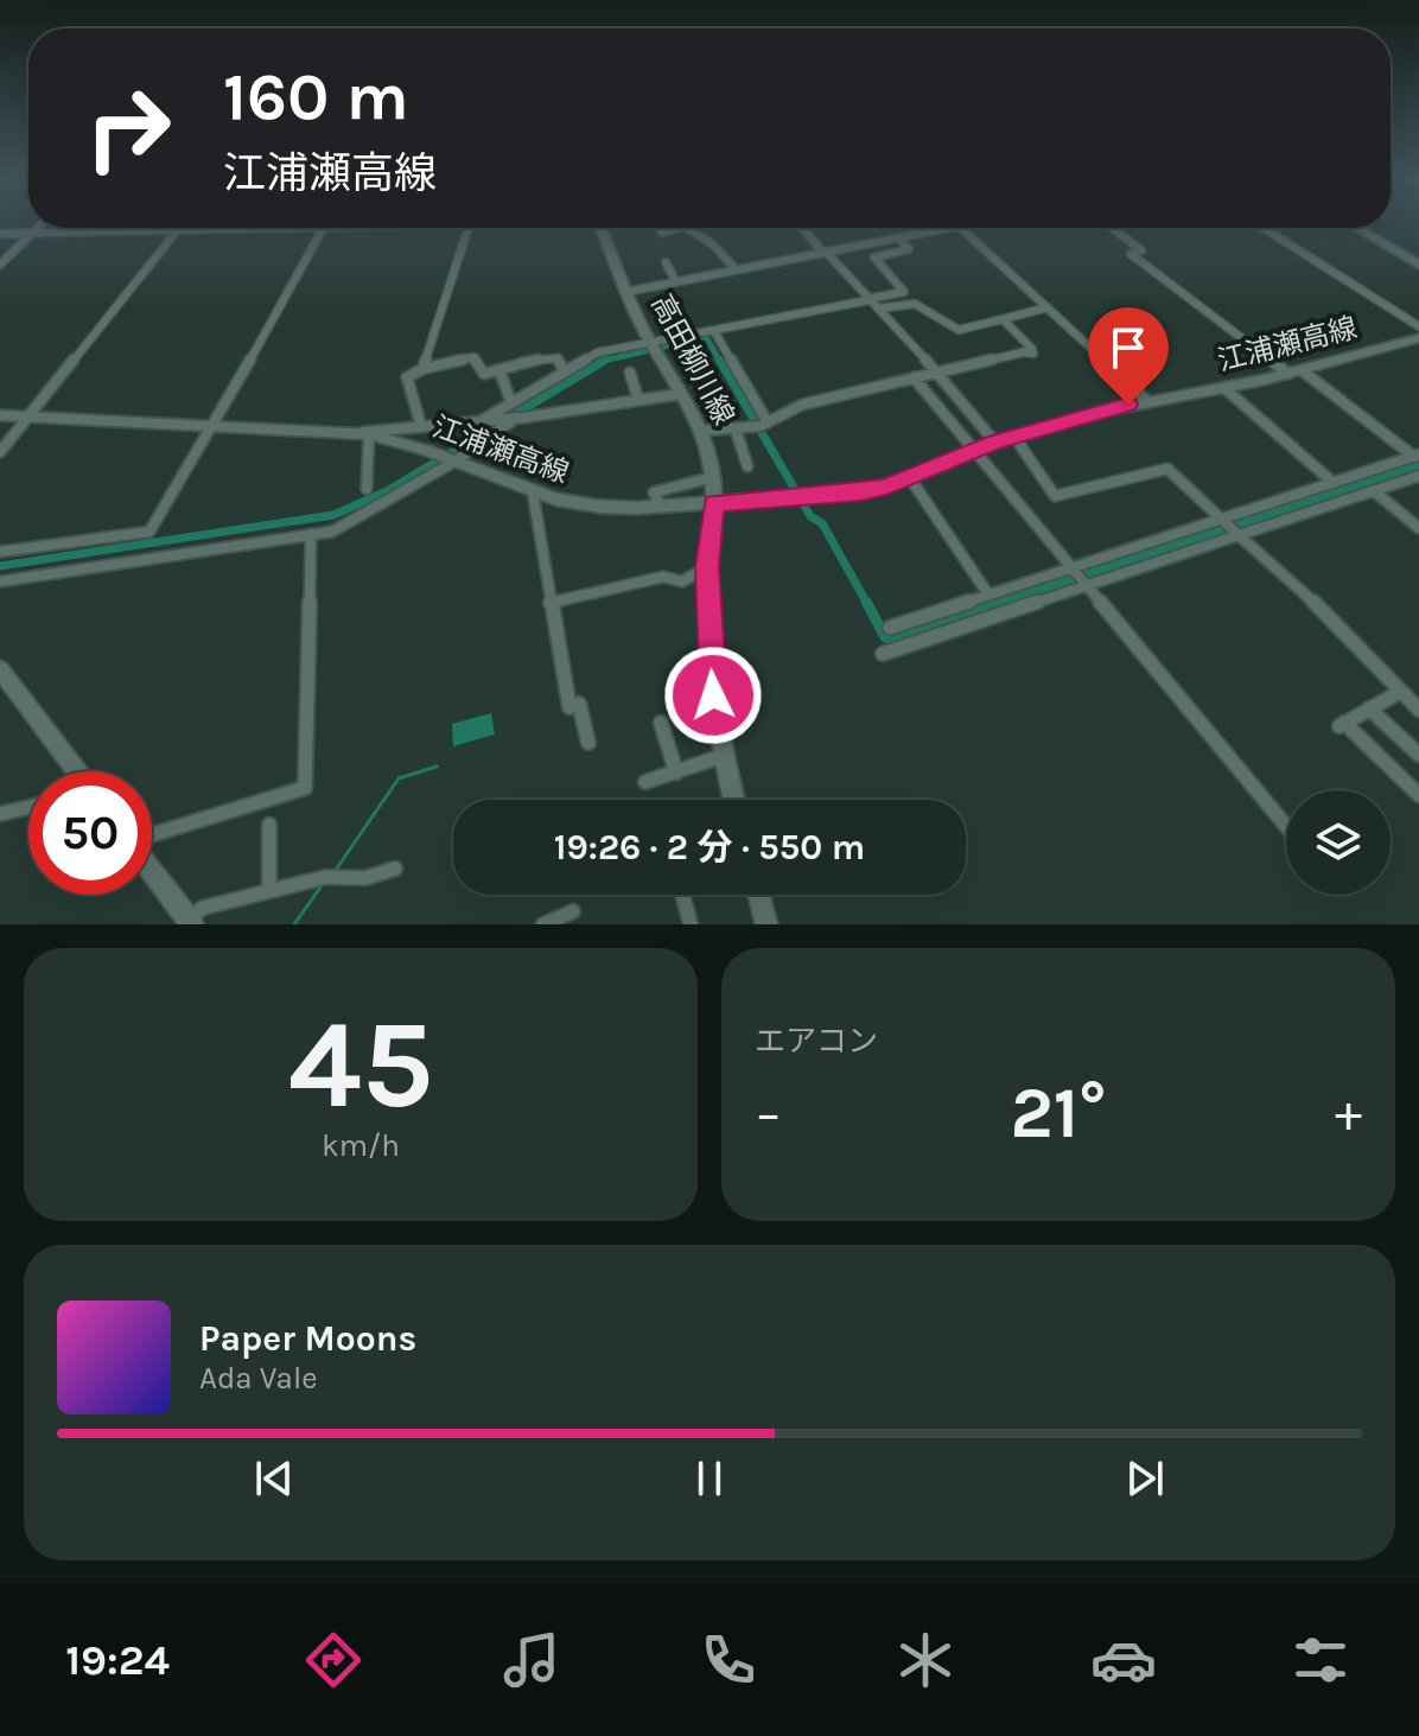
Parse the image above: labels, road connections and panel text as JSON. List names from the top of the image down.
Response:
{
  "streets": {
    "main road": ["江浦瀬高線", "高田柳川線"]
  },
  "crossings": [
    ["江浦瀬高線", "高田柳川線"]
  ],
  "page": {
    "turn": ["160 m", "江浦瀬高線"],
    "limit": "50",
    "trip": "19:26 · 2 分 · 550 m",
    "tile": [
      ["45", "km/h"],
      "エアコン"
    ],
    "heat": ["−", "21°", "+"],
    "song": ["Paper Moons", "Ada Vale"],
    "tabs": "19:24"
  }
}
